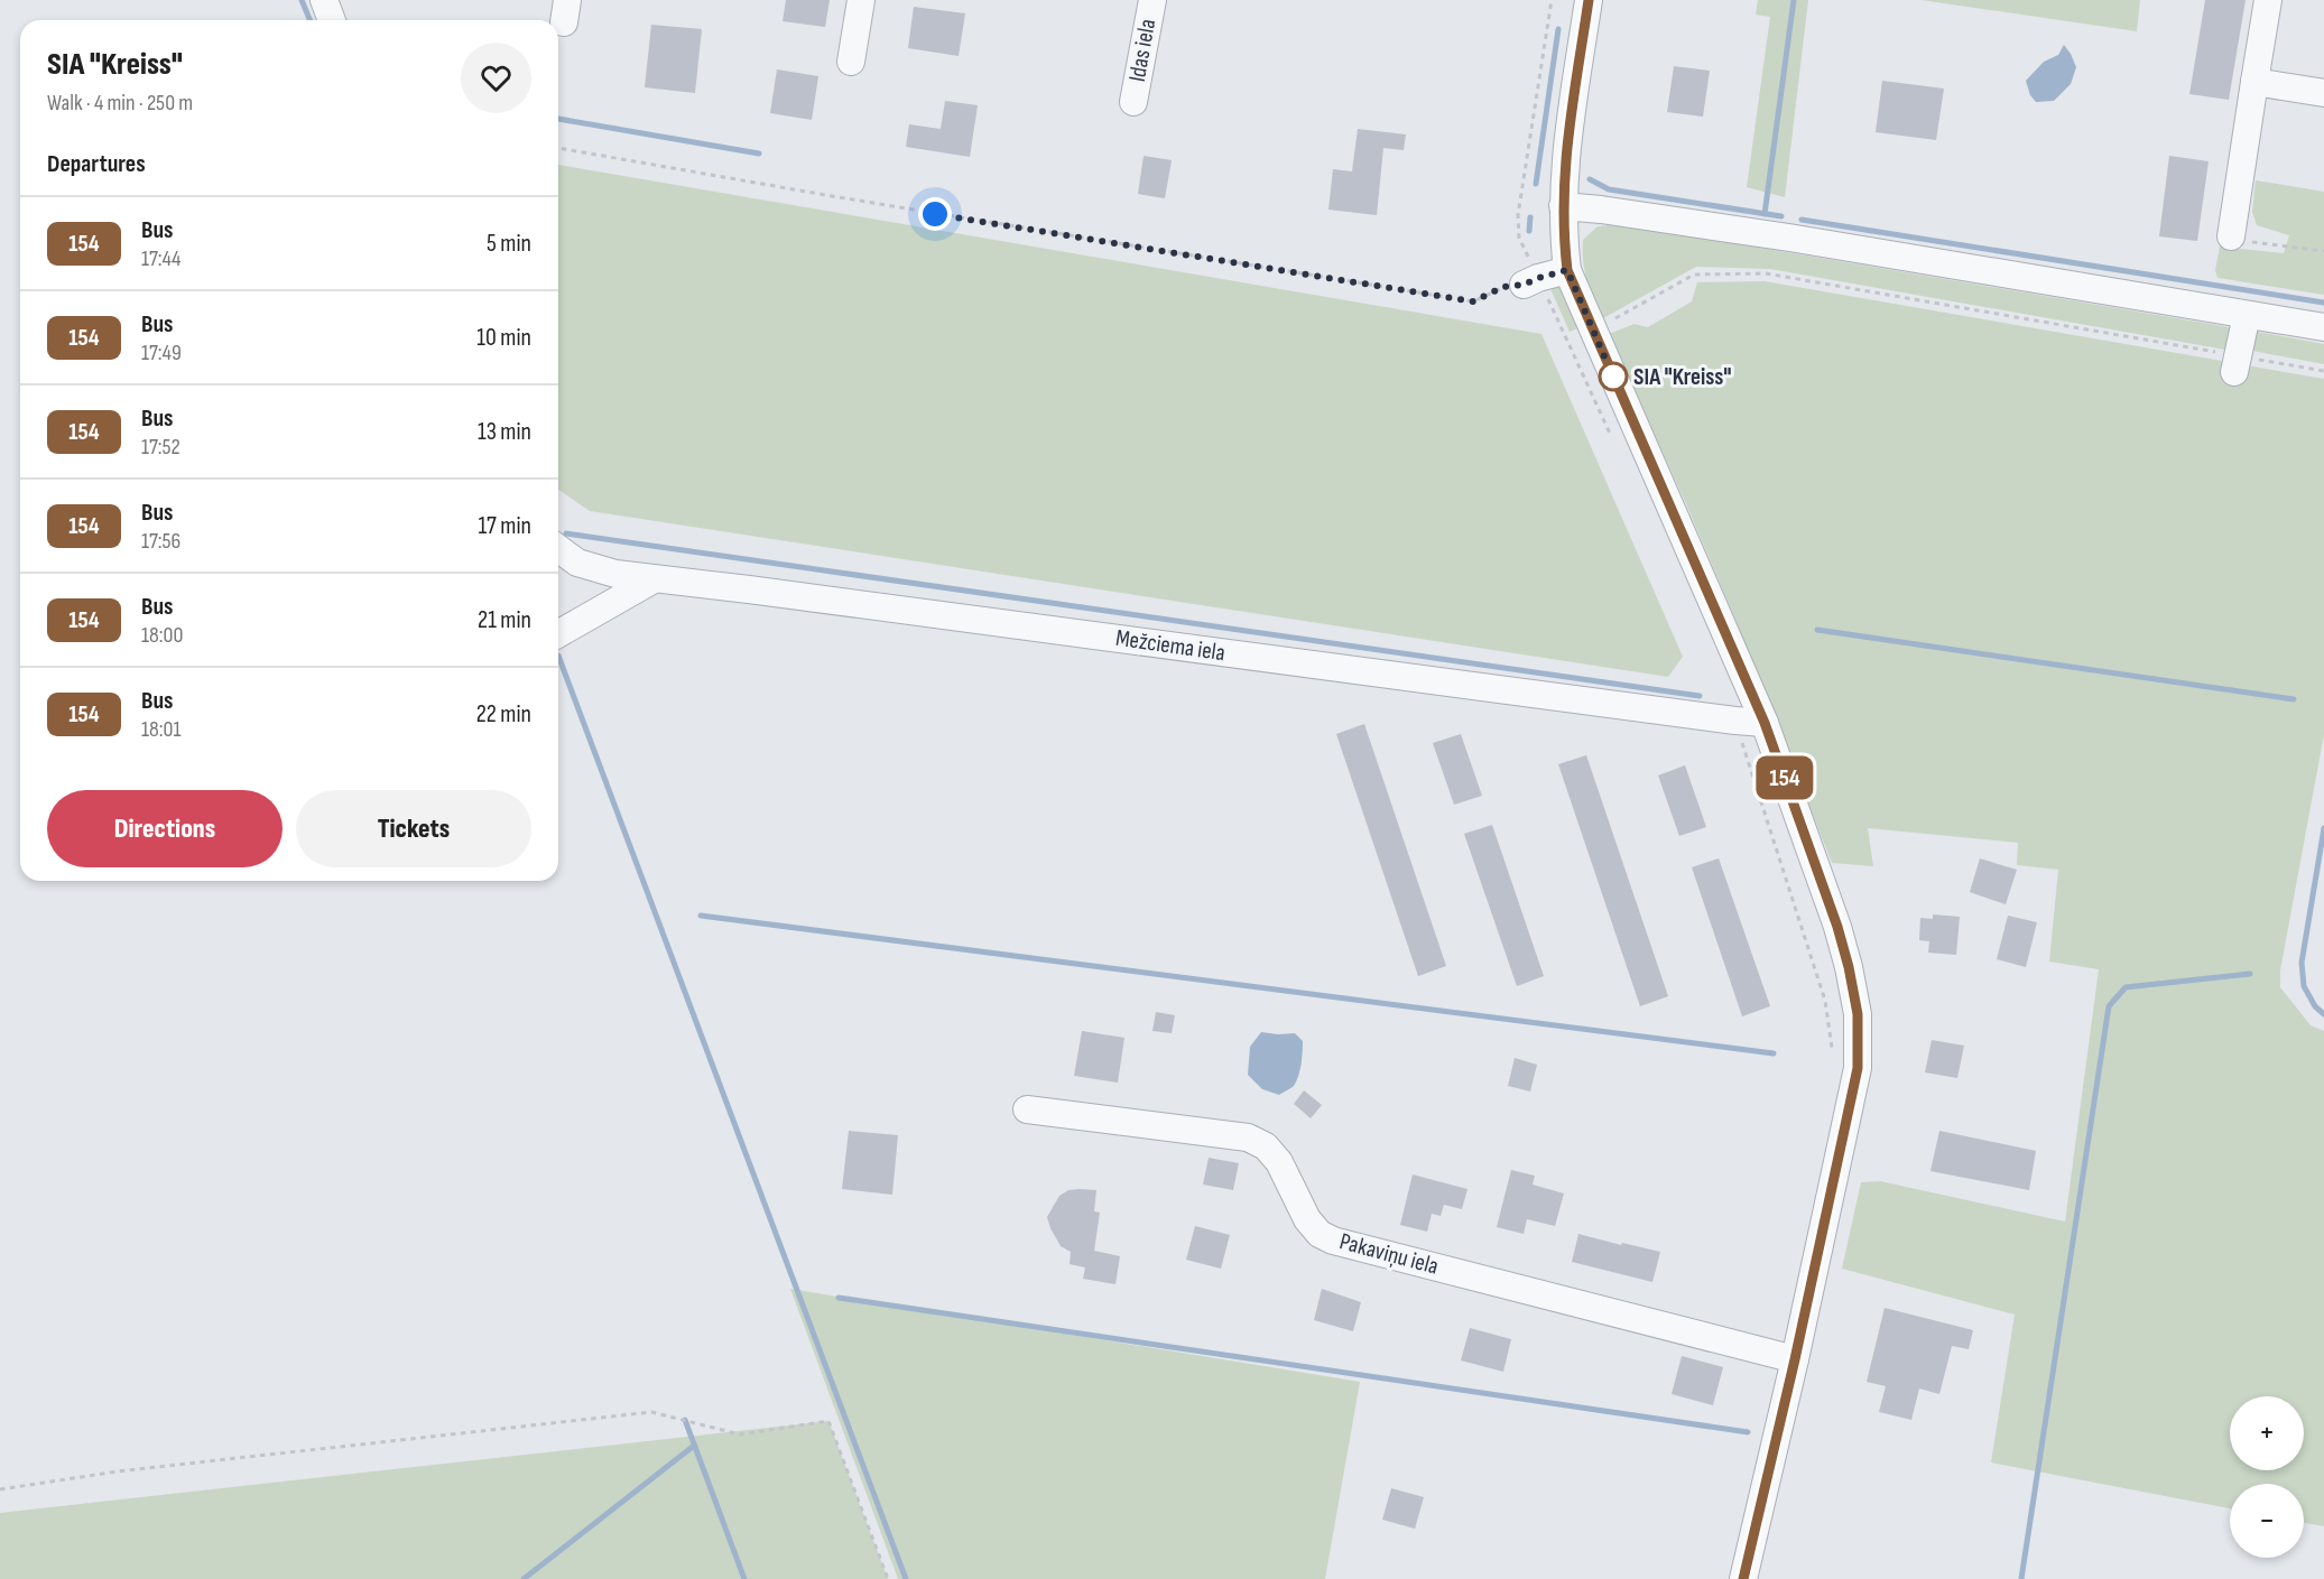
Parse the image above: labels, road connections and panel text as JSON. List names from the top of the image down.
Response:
{
  "streets": {
    "street": ["Idas iela", "Mežciema iela", "Pakaviņu iela"]
  },
  "places": ["SIA \"Kreiss\""],
  "lines": ["bus line 154"],
  "page": {
    "on_map": "154",
    "heading": [
      ["SIA \"Kreiss\"", "Walk · 4 min · 250 m"],
      "Departures"
    ],
    "list": [
      {
        "mark": "154",
        "name": "Bus",
        "note": "17:44",
        "value": "5 min"
      },
      {
        "mark": "154",
        "name": "Bus",
        "note": "17:49",
        "value": "10 min"
      },
      {
        "mark": "154",
        "name": "Bus",
        "note": "17:52",
        "value": "13 min"
      },
      {
        "mark": "154",
        "name": "Bus",
        "note": "17:56",
        "value": "17 min"
      },
      {
        "mark": "154",
        "name": "Bus",
        "note": "18:00",
        "value": "21 min"
      },
      {
        "mark": "154",
        "name": "Bus",
        "note": "18:01",
        "value": "22 min"
      }
    ],
    "buttons": ["Directions", "Tickets"],
    "map_buttons": ["+", "−"]
  }
}
